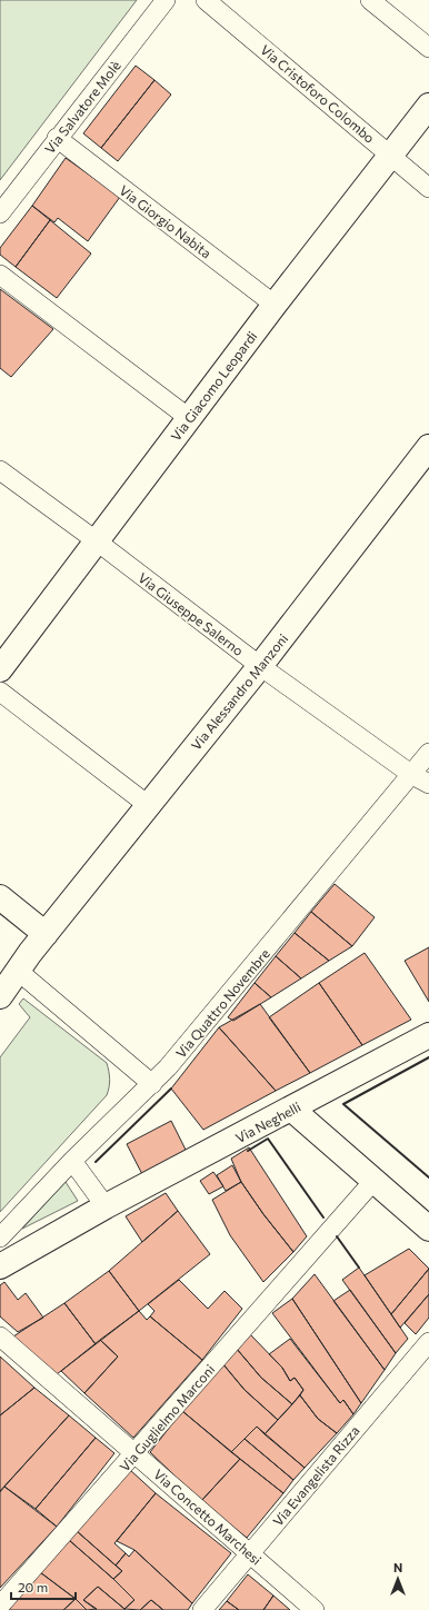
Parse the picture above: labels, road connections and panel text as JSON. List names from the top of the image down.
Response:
{
  "streets": {
    "street": [
      "Via Cristoforo Colombo",
      "Via Salvatore Molè",
      "Via Giorgio Nabita",
      "Via Giacomo Leopardi",
      "Via Giuseppe Salerno",
      "Via Alessandro Manzoni",
      "Via Quattro Novembre",
      "Via Neghelli",
      "Via Guglielmo Marconi",
      "Via Evangelista Rizza",
      "Via Concetto Marchesi"
    ]
  },
  "crossings": [
    ["Via Cristoforo Colombo", "Via Giacomo Leopardi"],
    ["Via Salvatore Molè", "Via Giorgio Nabita"],
    ["Via Giorgio Nabita", "Via Giacomo Leopardi"],
    ["Via Giacomo Leopardi", "Via Giuseppe Salerno"],
    ["Via Giuseppe Salerno", "Via Alessandro Manzoni"],
    ["Via Giuseppe Salerno", "Via Quattro Novembre"],
    ["Via Guglielmo Marconi", "Via Concetto Marchesi"],
    ["Via Evangelista Rizza", "Via Concetto Marchesi"]
  ],
  "scale_bar": "20 m",
  "north": "top"
}
